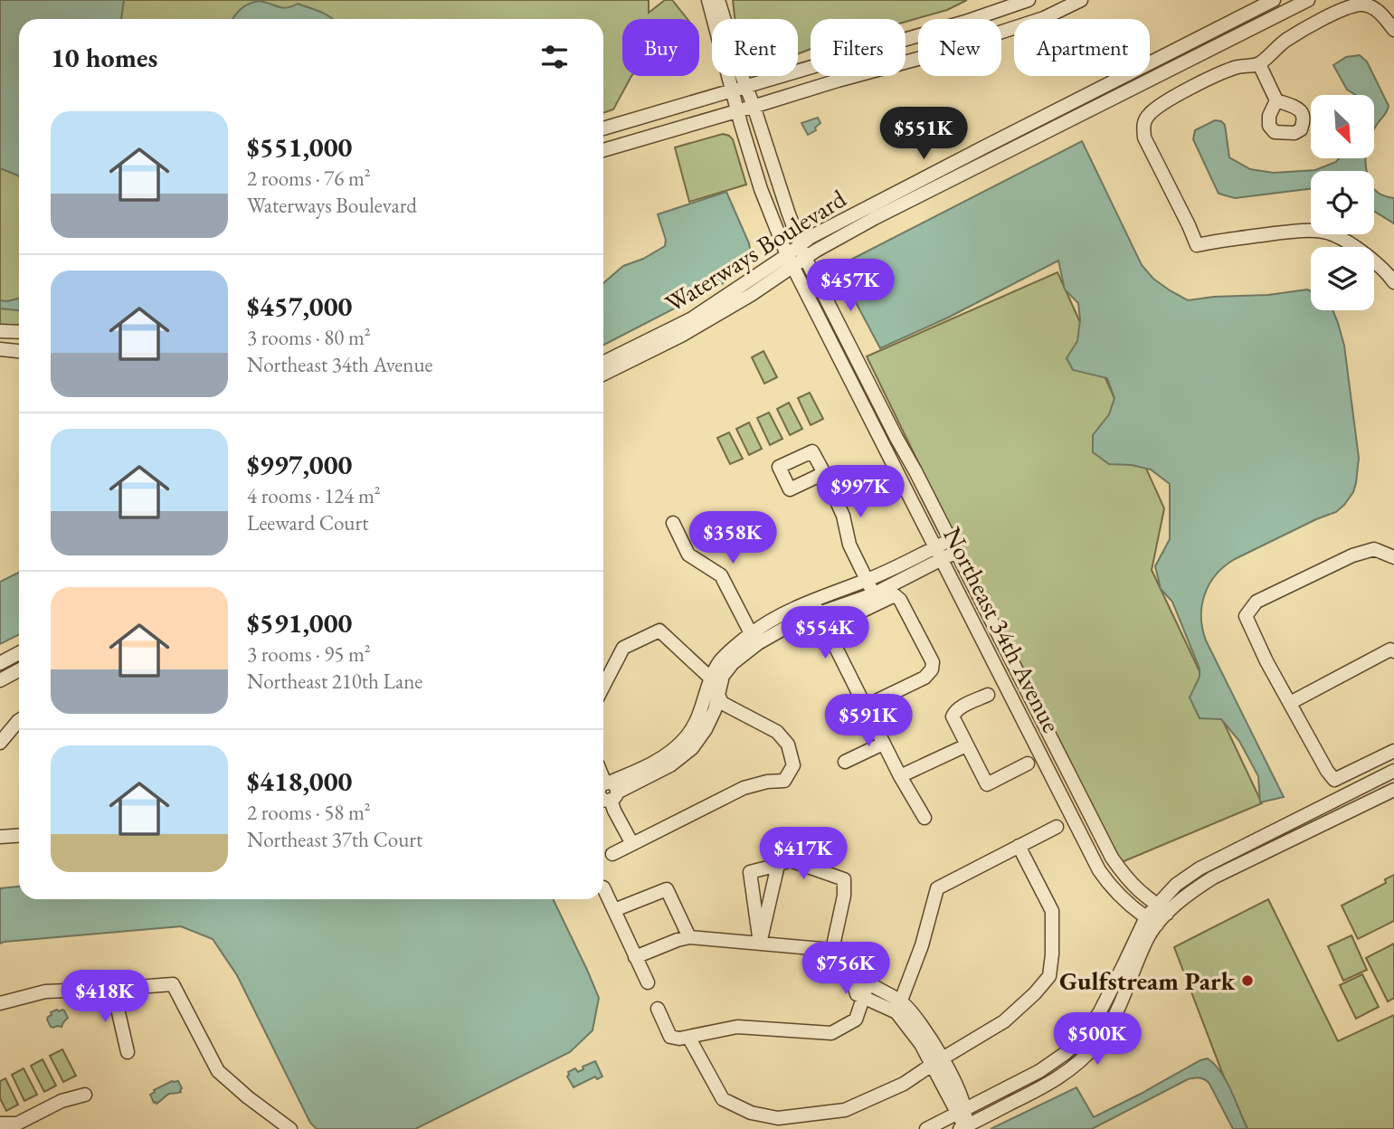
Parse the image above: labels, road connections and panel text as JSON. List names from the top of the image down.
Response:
{
  "streets": {
    "street": ["Waterways Boulevard", "Northeast 34th Avenue"]
  },
  "crossings": [
    ["Waterways Boulevard", "Northeast 34th Avenue"]
  ],
  "places": ["Gulfstream Park"],
  "north": "bottom right",
  "page": {
    "chip": [
      "Buy",
      "Rent",
      "Filters",
      "New",
      "Apartment"
    ],
    "heading": "10 homes",
    "list": [
      {
        "name": "$551,000",
        "note": "2 rooms · 76 m² · Waterways Boulevard"
      },
      {
        "name": "$457,000",
        "note": "3 rooms · 80 m² · Northeast 34th Avenue"
      },
      {
        "name": "$997,000",
        "note": "4 rooms · 124 m² · Leeward Court"
      },
      {
        "name": "$591,000",
        "note": "3 rooms · 95 m² · Northeast 210th Lane"
      },
      {
        "name": "$418,000",
        "note": "2 rooms · 58 m² · Northeast 37th Court"
      }
    ],
    "price": [
      "$551K",
      "$457K",
      "$997K",
      "$358K",
      "$554K",
      "$591K",
      "$417K",
      "$756K",
      "$418K",
      "$500K"
    ]
  }
}
